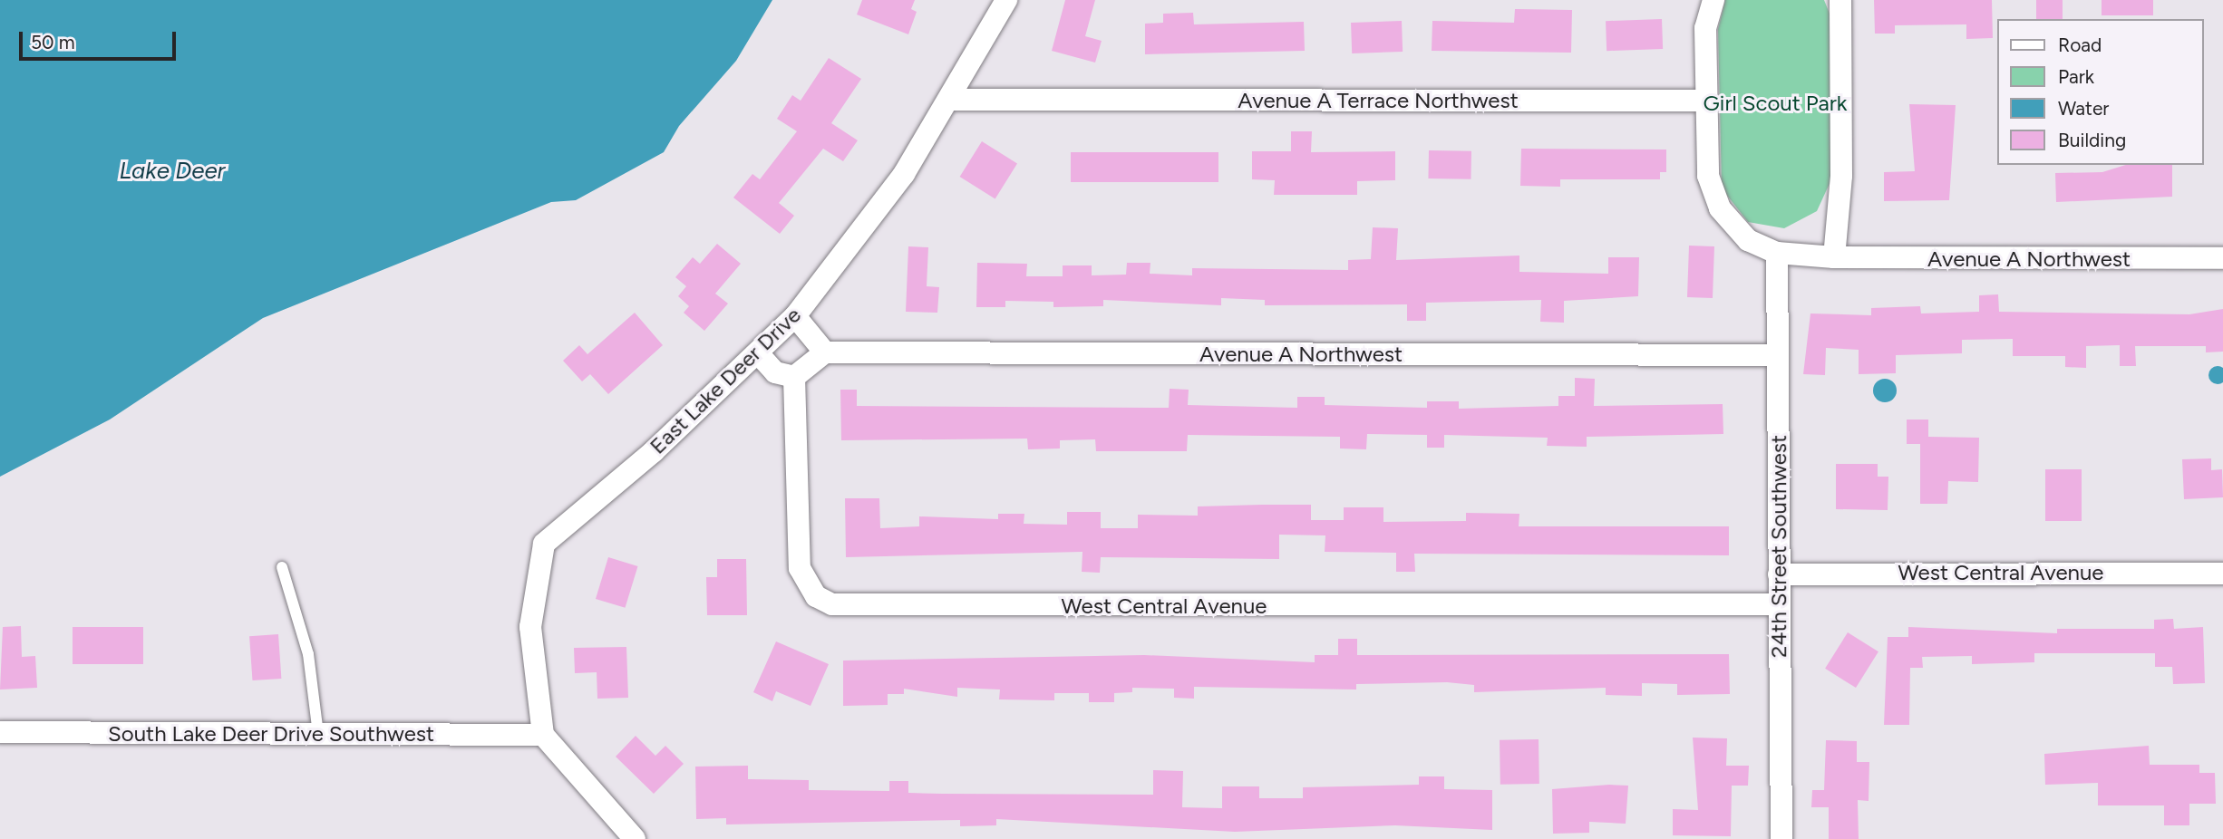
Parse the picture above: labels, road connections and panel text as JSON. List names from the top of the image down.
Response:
{
  "streets": {
    "street": [
      "Avenue A Terrace Northwest",
      "Avenue A Northwest",
      "East Lake Deer Drive",
      "24th Street Southwest",
      "West Central Avenue",
      "South Lake Deer Drive Southwest"
    ]
  },
  "crossings": [
    ["Avenue A Terrace Northwest", "Avenue A Northwest"],
    ["Avenue A Terrace Northwest", "East Lake Deer Drive"],
    ["Avenue A Northwest", "24th Street Southwest"],
    ["East Lake Deer Drive", "South Lake Deer Drive Southwest"],
    ["24th Street Southwest", "West Central Avenue"]
  ],
  "water": ["Lake Deer"],
  "parks": ["Girl Scout Park"],
  "legend": [
    "Road",
    "Park",
    "Water",
    "Building"
  ],
  "scale_bar": "50 m"
}
